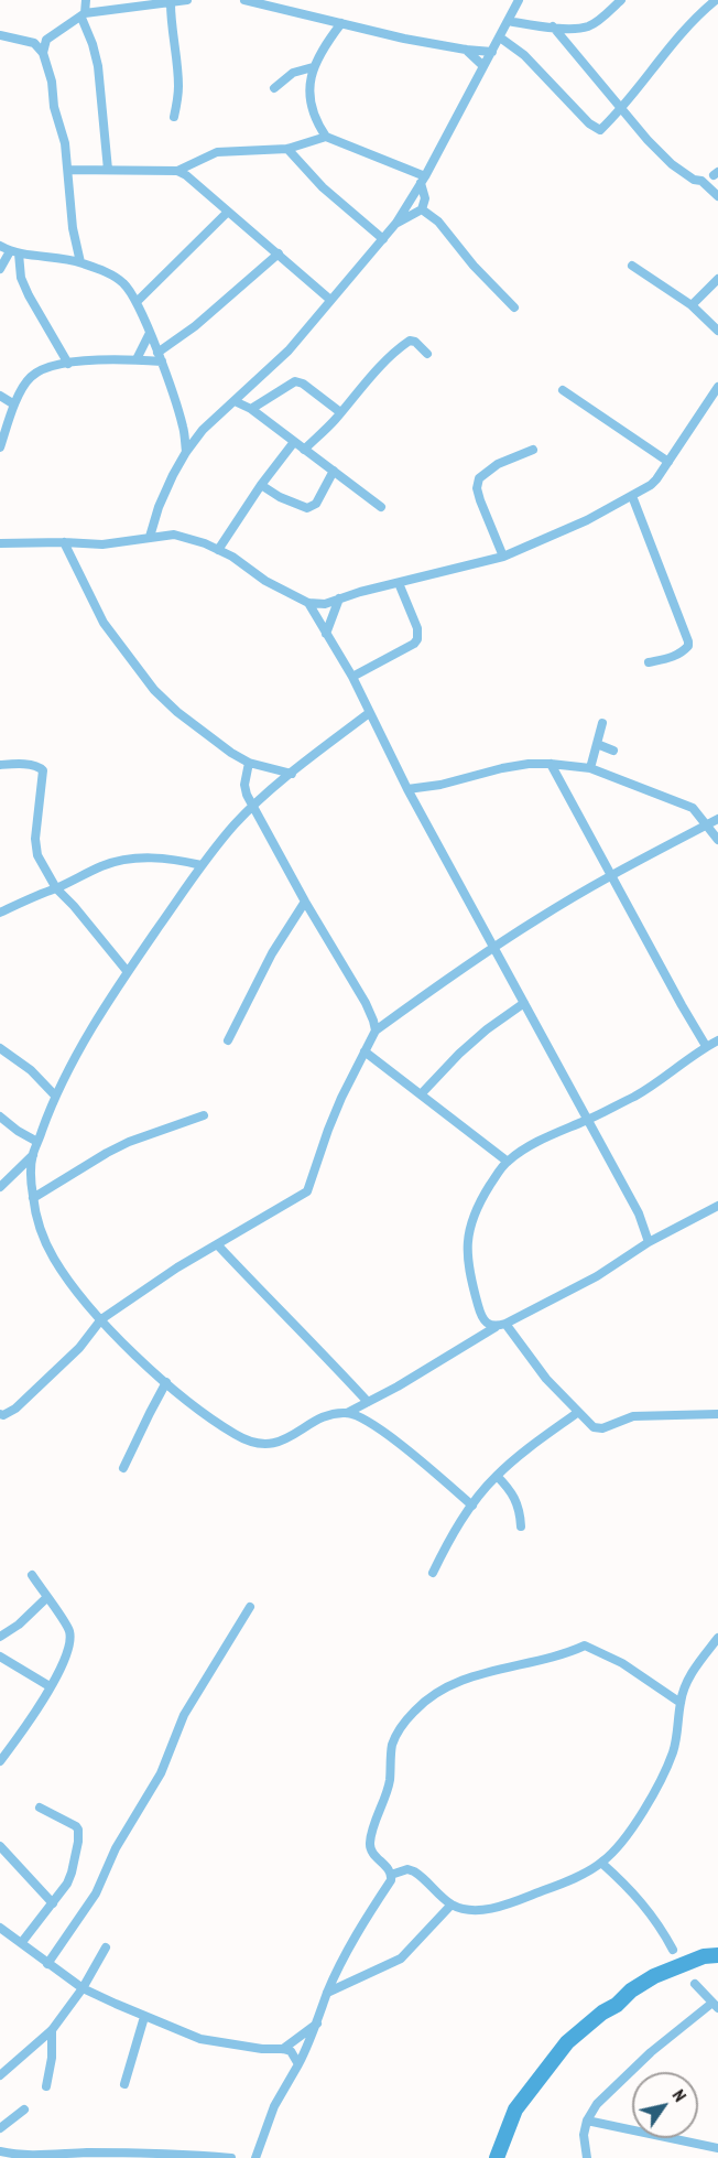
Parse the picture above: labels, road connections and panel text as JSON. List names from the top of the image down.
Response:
{
  "north": "top right"
}
